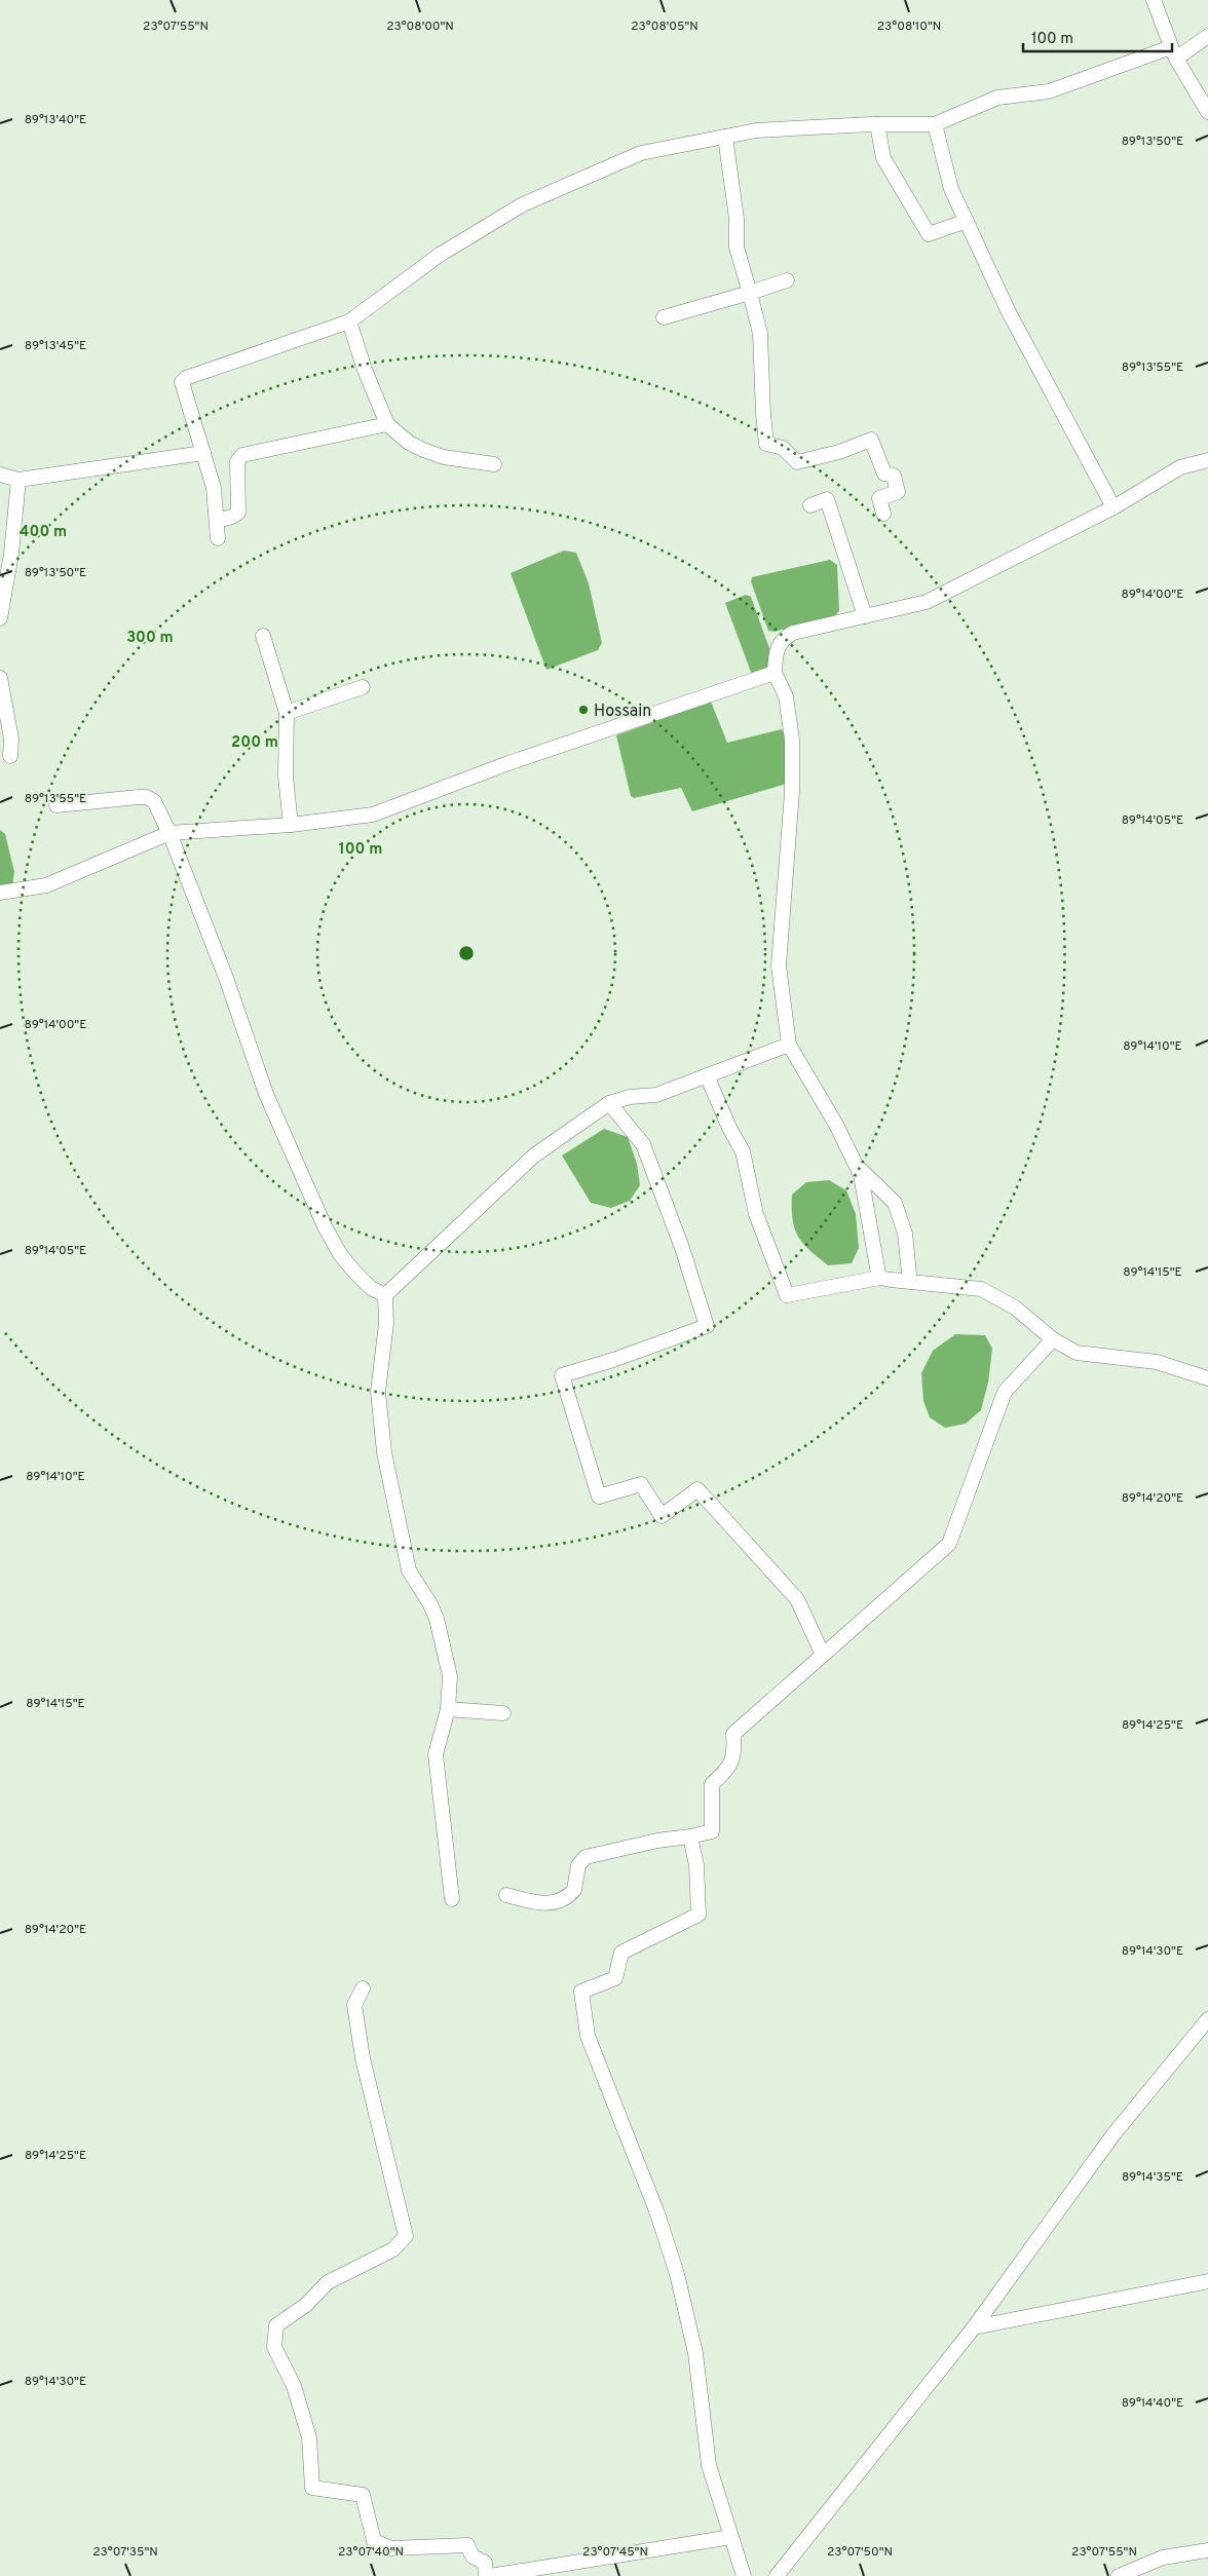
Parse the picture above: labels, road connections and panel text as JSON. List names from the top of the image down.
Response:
{
  "places": ["Hossain"],
  "scale_bar": "100 m",
  "coordinates": [
    "23°07'55\"N",
    "23°08'05\"N",
    "23°08'10\"N",
    "23°08'00\"N",
    "89°13'40\"E",
    "89°13'50\"E",
    "89°13'45\"E",
    "89°13'55\"E",
    "89°14'00\"E",
    "89°14'05\"E",
    "89°14'10\"E",
    "89°14'15\"E",
    "89°14'20\"E",
    "89°14'25\"E",
    "89°14'30\"E",
    "89°14'35\"E",
    "89°14'40\"E",
    "23°07'35\"N",
    "23°07'40\"N",
    "23°07'45\"N",
    "23°07'50\"N"
  ],
  "rings": [
    "400 m",
    "300 m",
    "200 m",
    "100 m"
  ]
}
